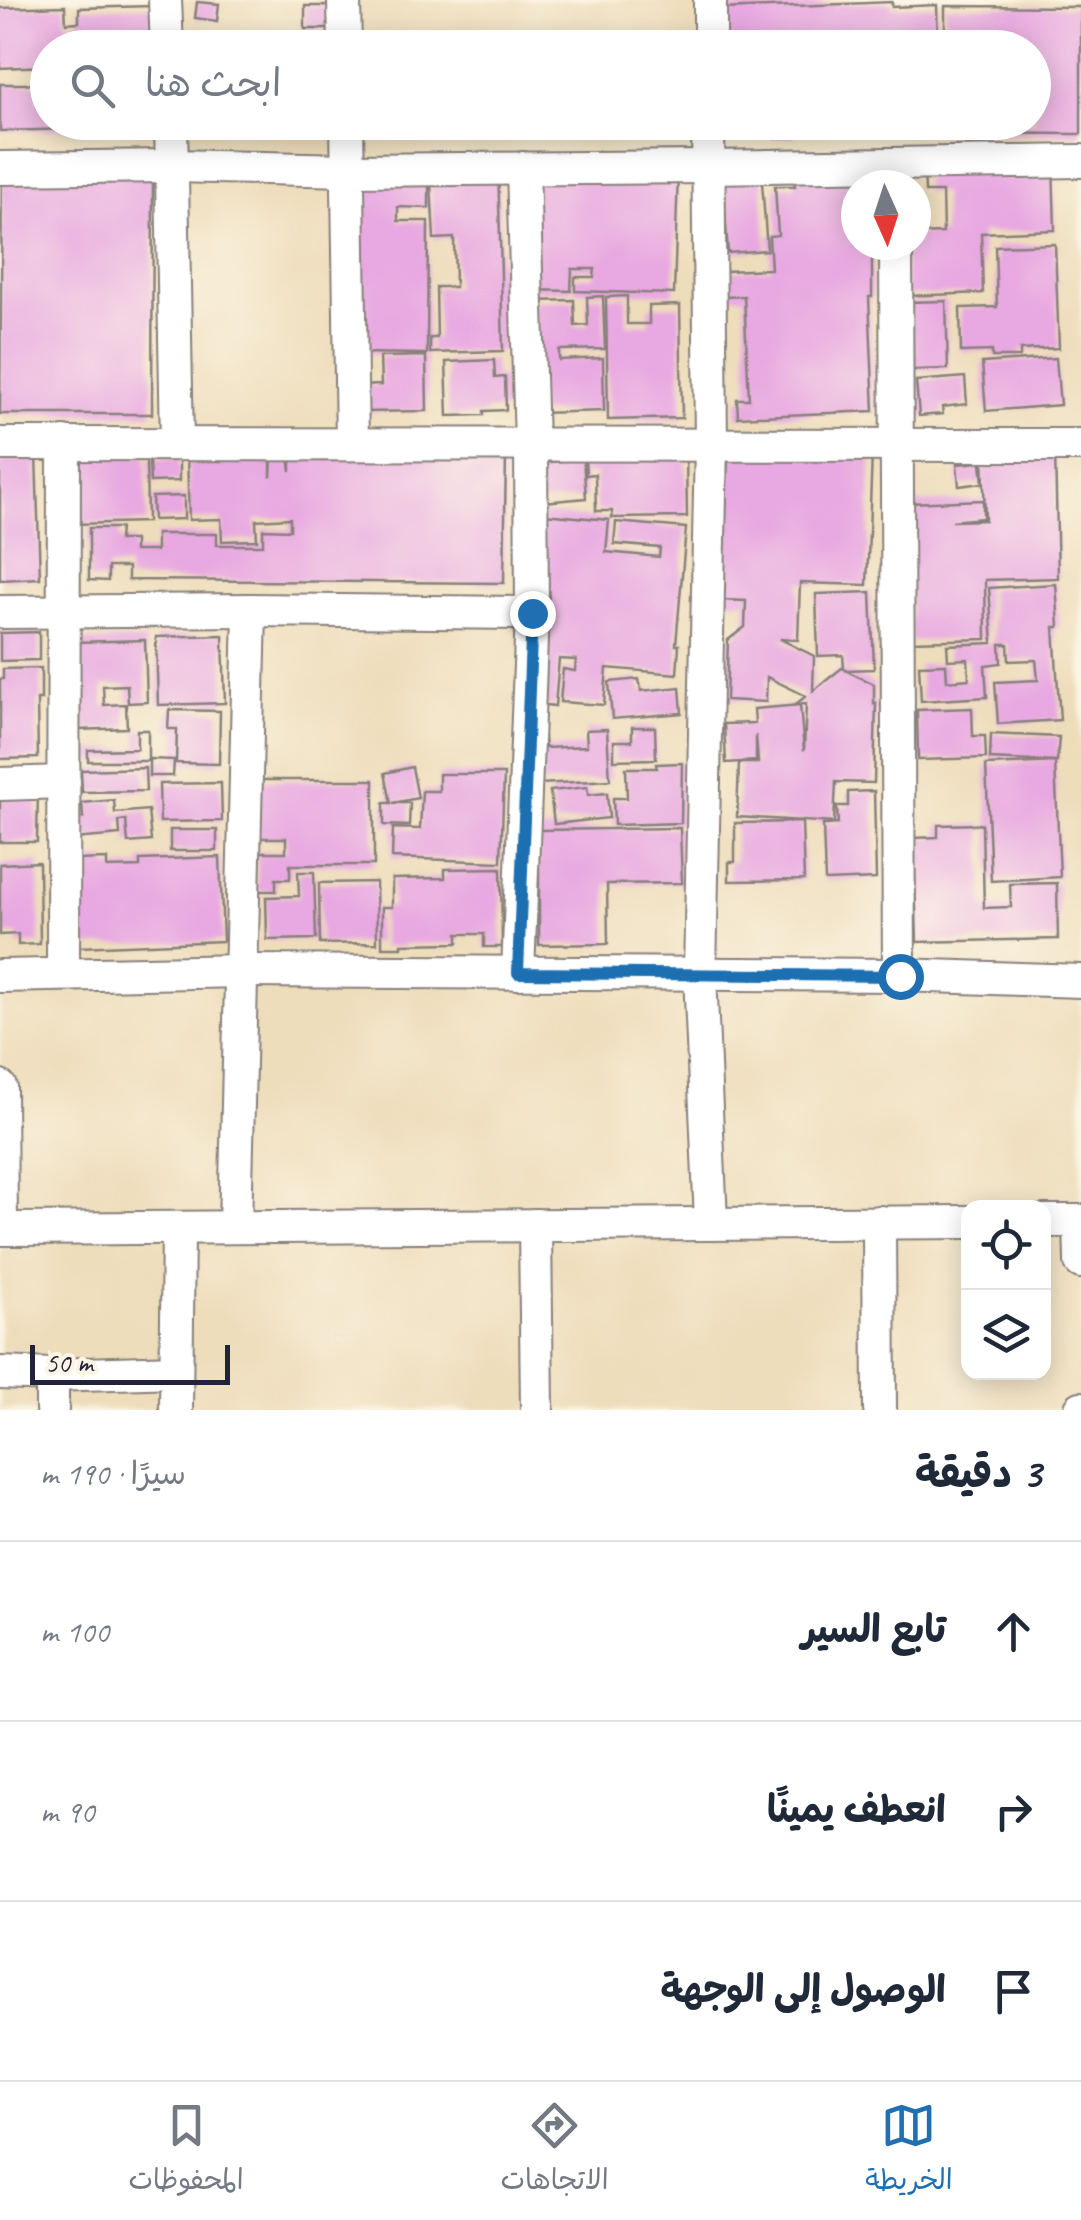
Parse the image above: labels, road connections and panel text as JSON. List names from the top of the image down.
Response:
{
  "scale_bar": "50 m",
  "north": "bottom",
  "page": {
    "search": "ابحث هنا",
    "scale": "50 m",
    "heading": ["3 دقيقة", "سيرًا · 190 m"],
    "list": [
      ["تابع السير", "100 m"],
      ["انعطف يمينًا", "90 m"],
      "الوصول إلى الوجهة"
    ],
    "nav": ["الخريطة", "الاتجاهات", "المحفوظات"]
  }
}
